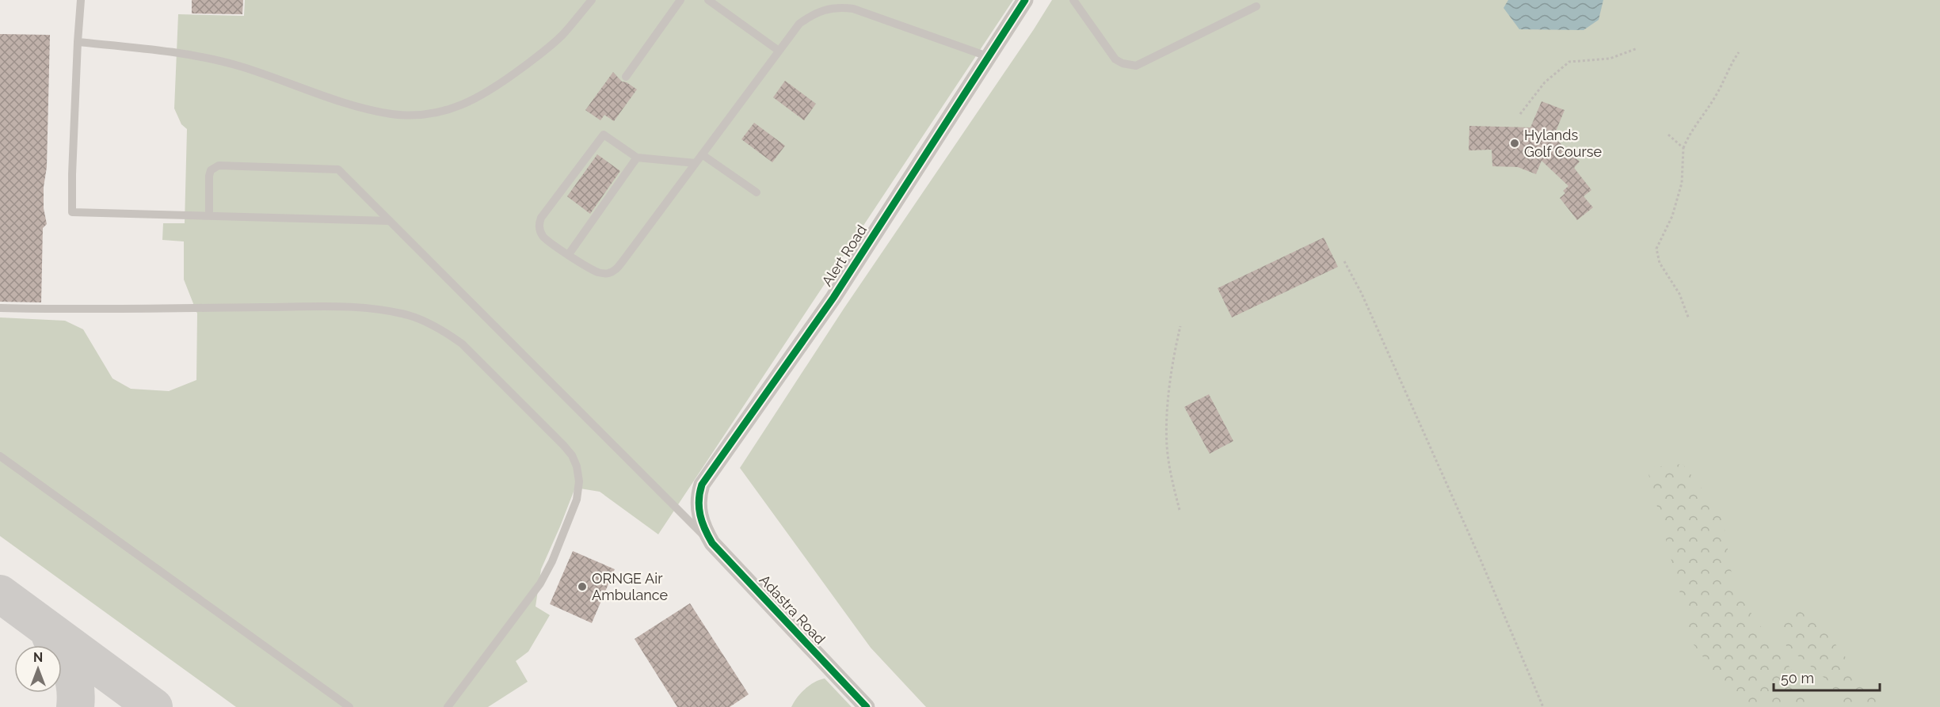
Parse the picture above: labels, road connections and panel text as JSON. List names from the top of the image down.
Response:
{
  "streets": {
    "street": ["Alert Road", "Adastra Road"]
  },
  "crossings": [
    ["Alert Road", "Adastra Road"]
  ],
  "places": ["Hylands Golf Course", "ORNGE Air Ambulance"],
  "scale_bar": "50 m",
  "north": "top"
}
